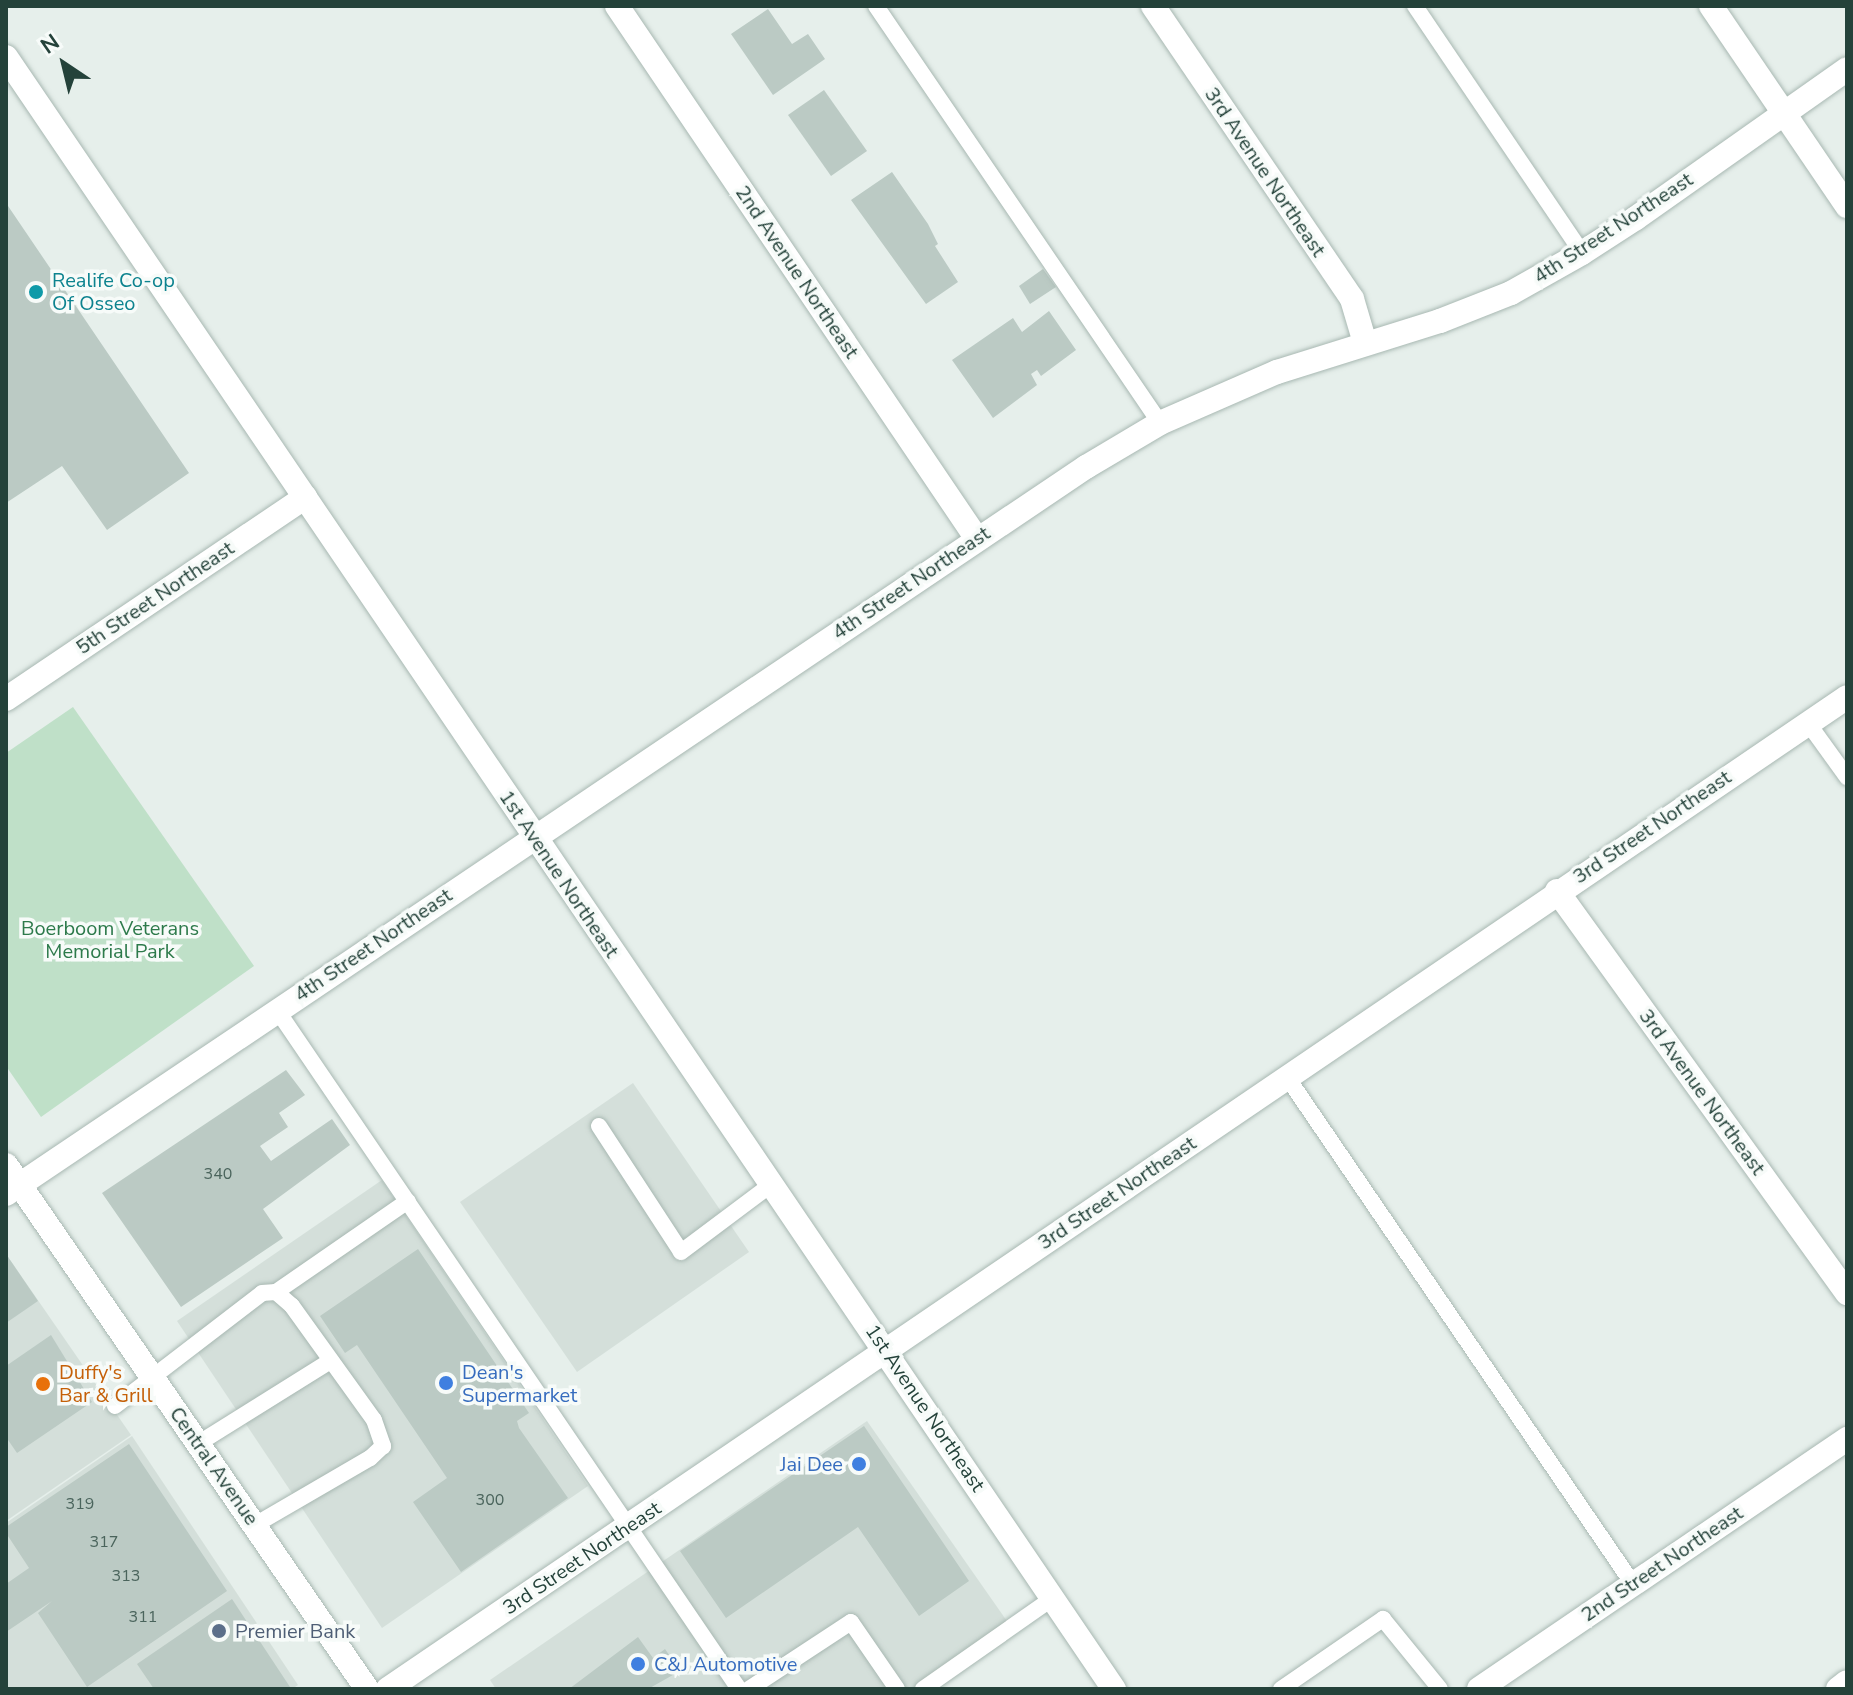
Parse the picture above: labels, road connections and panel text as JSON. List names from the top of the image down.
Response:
{
  "streets": {
    "street": [
      "3rd Avenue Northeast",
      "4th Street Northeast",
      "2nd Avenue Northeast",
      "5th Street Northeast",
      "3rd Street Northeast",
      "1st Avenue Northeast",
      "Central Avenue",
      "2nd Street Northeast"
    ]
  },
  "crossings": [
    ["3rd Avenue Northeast", "4th Street Northeast"],
    ["3rd Avenue Northeast", "3rd Street Northeast"],
    ["4th Street Northeast", "2nd Avenue Northeast"],
    ["4th Street Northeast", "1st Avenue Northeast"],
    ["4th Street Northeast", "Central Avenue"],
    ["5th Street Northeast", "1st Avenue Northeast"],
    ["3rd Street Northeast", "1st Avenue Northeast"]
  ],
  "parks": ["Boerboom Veterans Memorial Park"],
  "places": [
    "Realife Co-op Of Osseo",
    "Dean's Supermarket",
    "Duffy's Bar & Grill",
    "Jai Dee",
    "Premier Bank",
    "C&J Automotive"
  ],
  "house_numbers": [
    "340",
    "300",
    "319",
    "317",
    "313",
    "311"
  ],
  "north": "top left"
}
